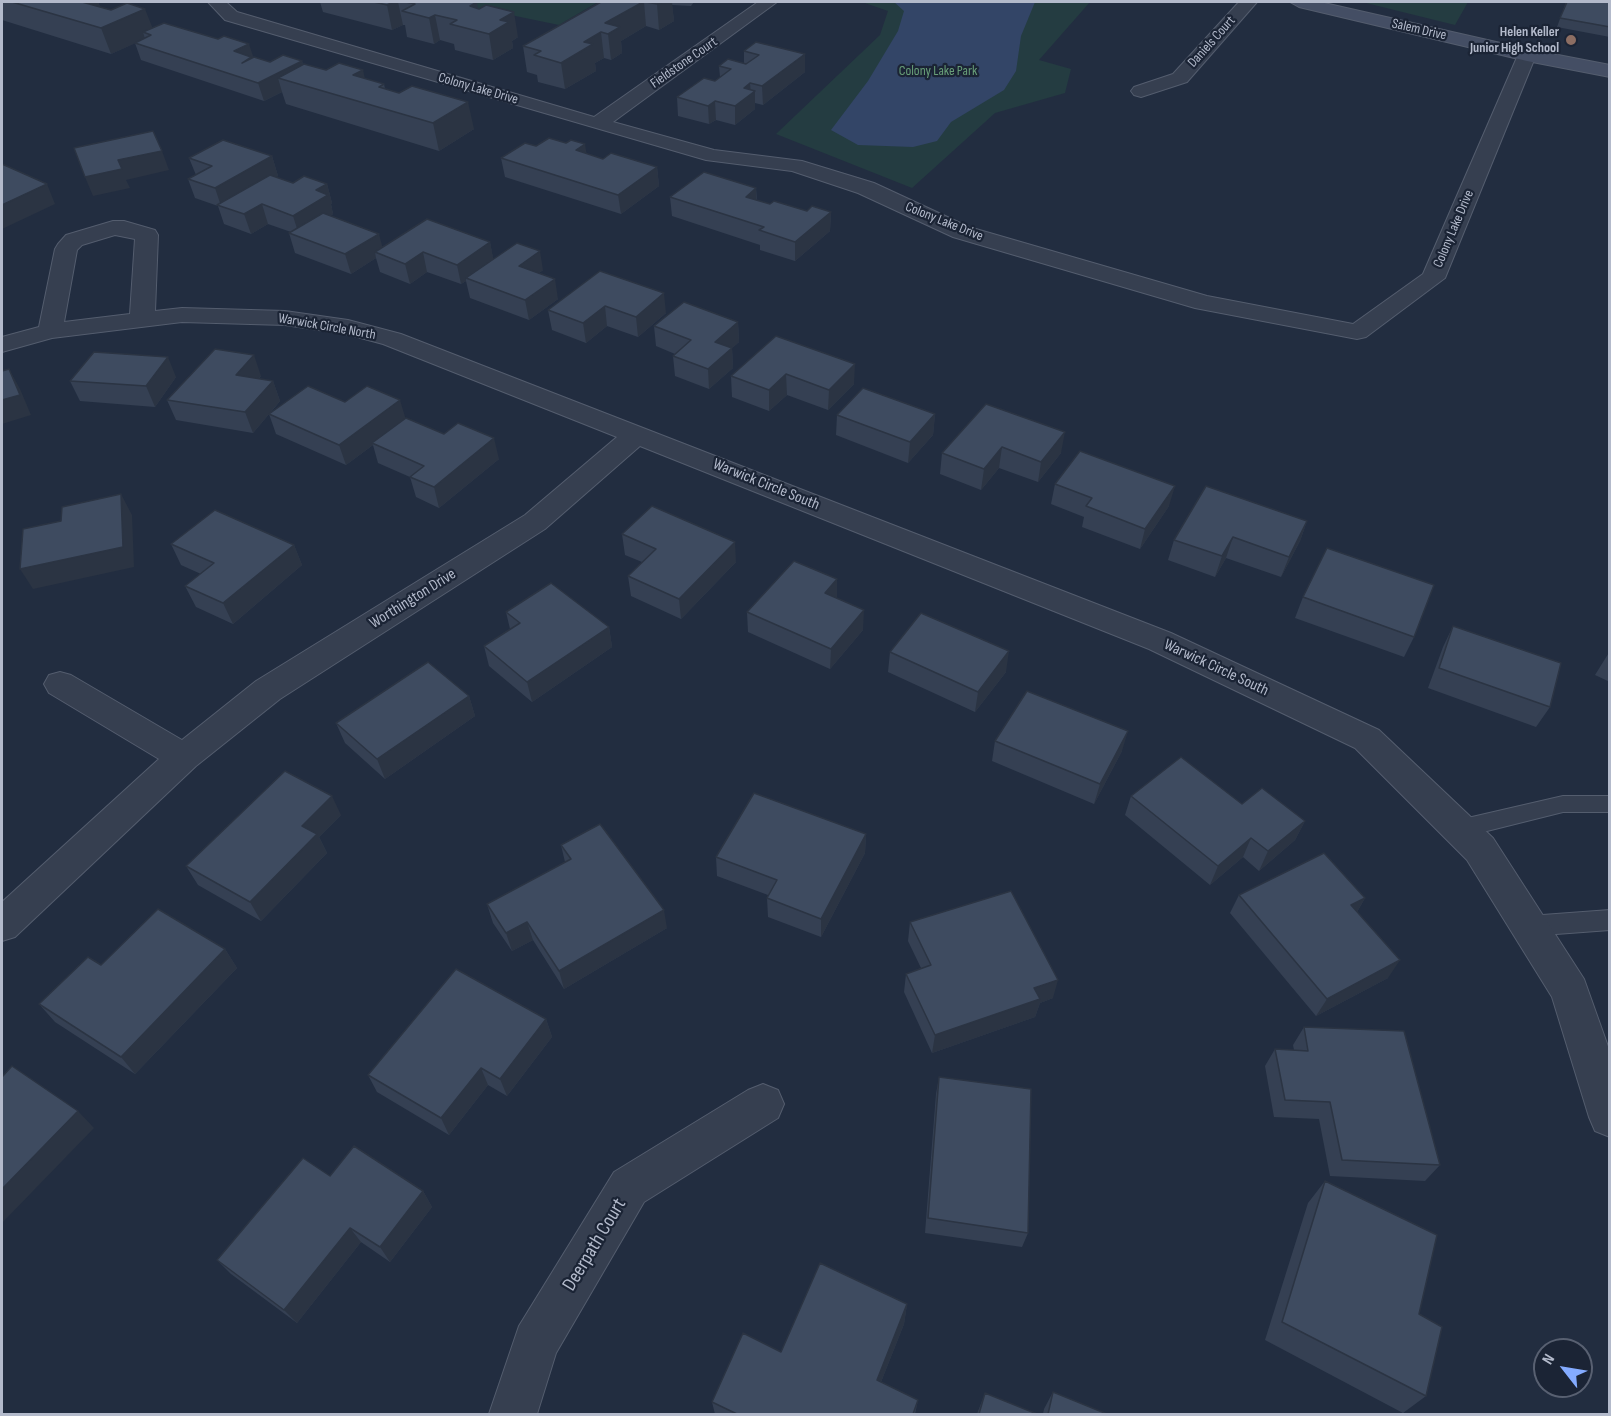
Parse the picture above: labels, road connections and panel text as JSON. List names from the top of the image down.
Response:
{
  "streets": {
    "street": [
      "Salem Drive",
      "Daniels Court",
      "Fieldstone Court",
      "Colony Lake Drive",
      "Warwick Circle North",
      "Warwick Circle South",
      "Worthington Drive",
      "Deerpath Court"
    ]
  },
  "crossings": [
    ["Salem Drive", "Colony Lake Drive"],
    ["Fieldstone Court", "Colony Lake Drive"],
    ["Warwick Circle North", "Warwick Circle South"],
    ["Warwick Circle North", "Worthington Drive"],
    ["Warwick Circle South", "Worthington Drive"]
  ],
  "parks": ["Colony Lake Park"],
  "places": ["Helen Keller Junior High School"],
  "north": "top left"
}
